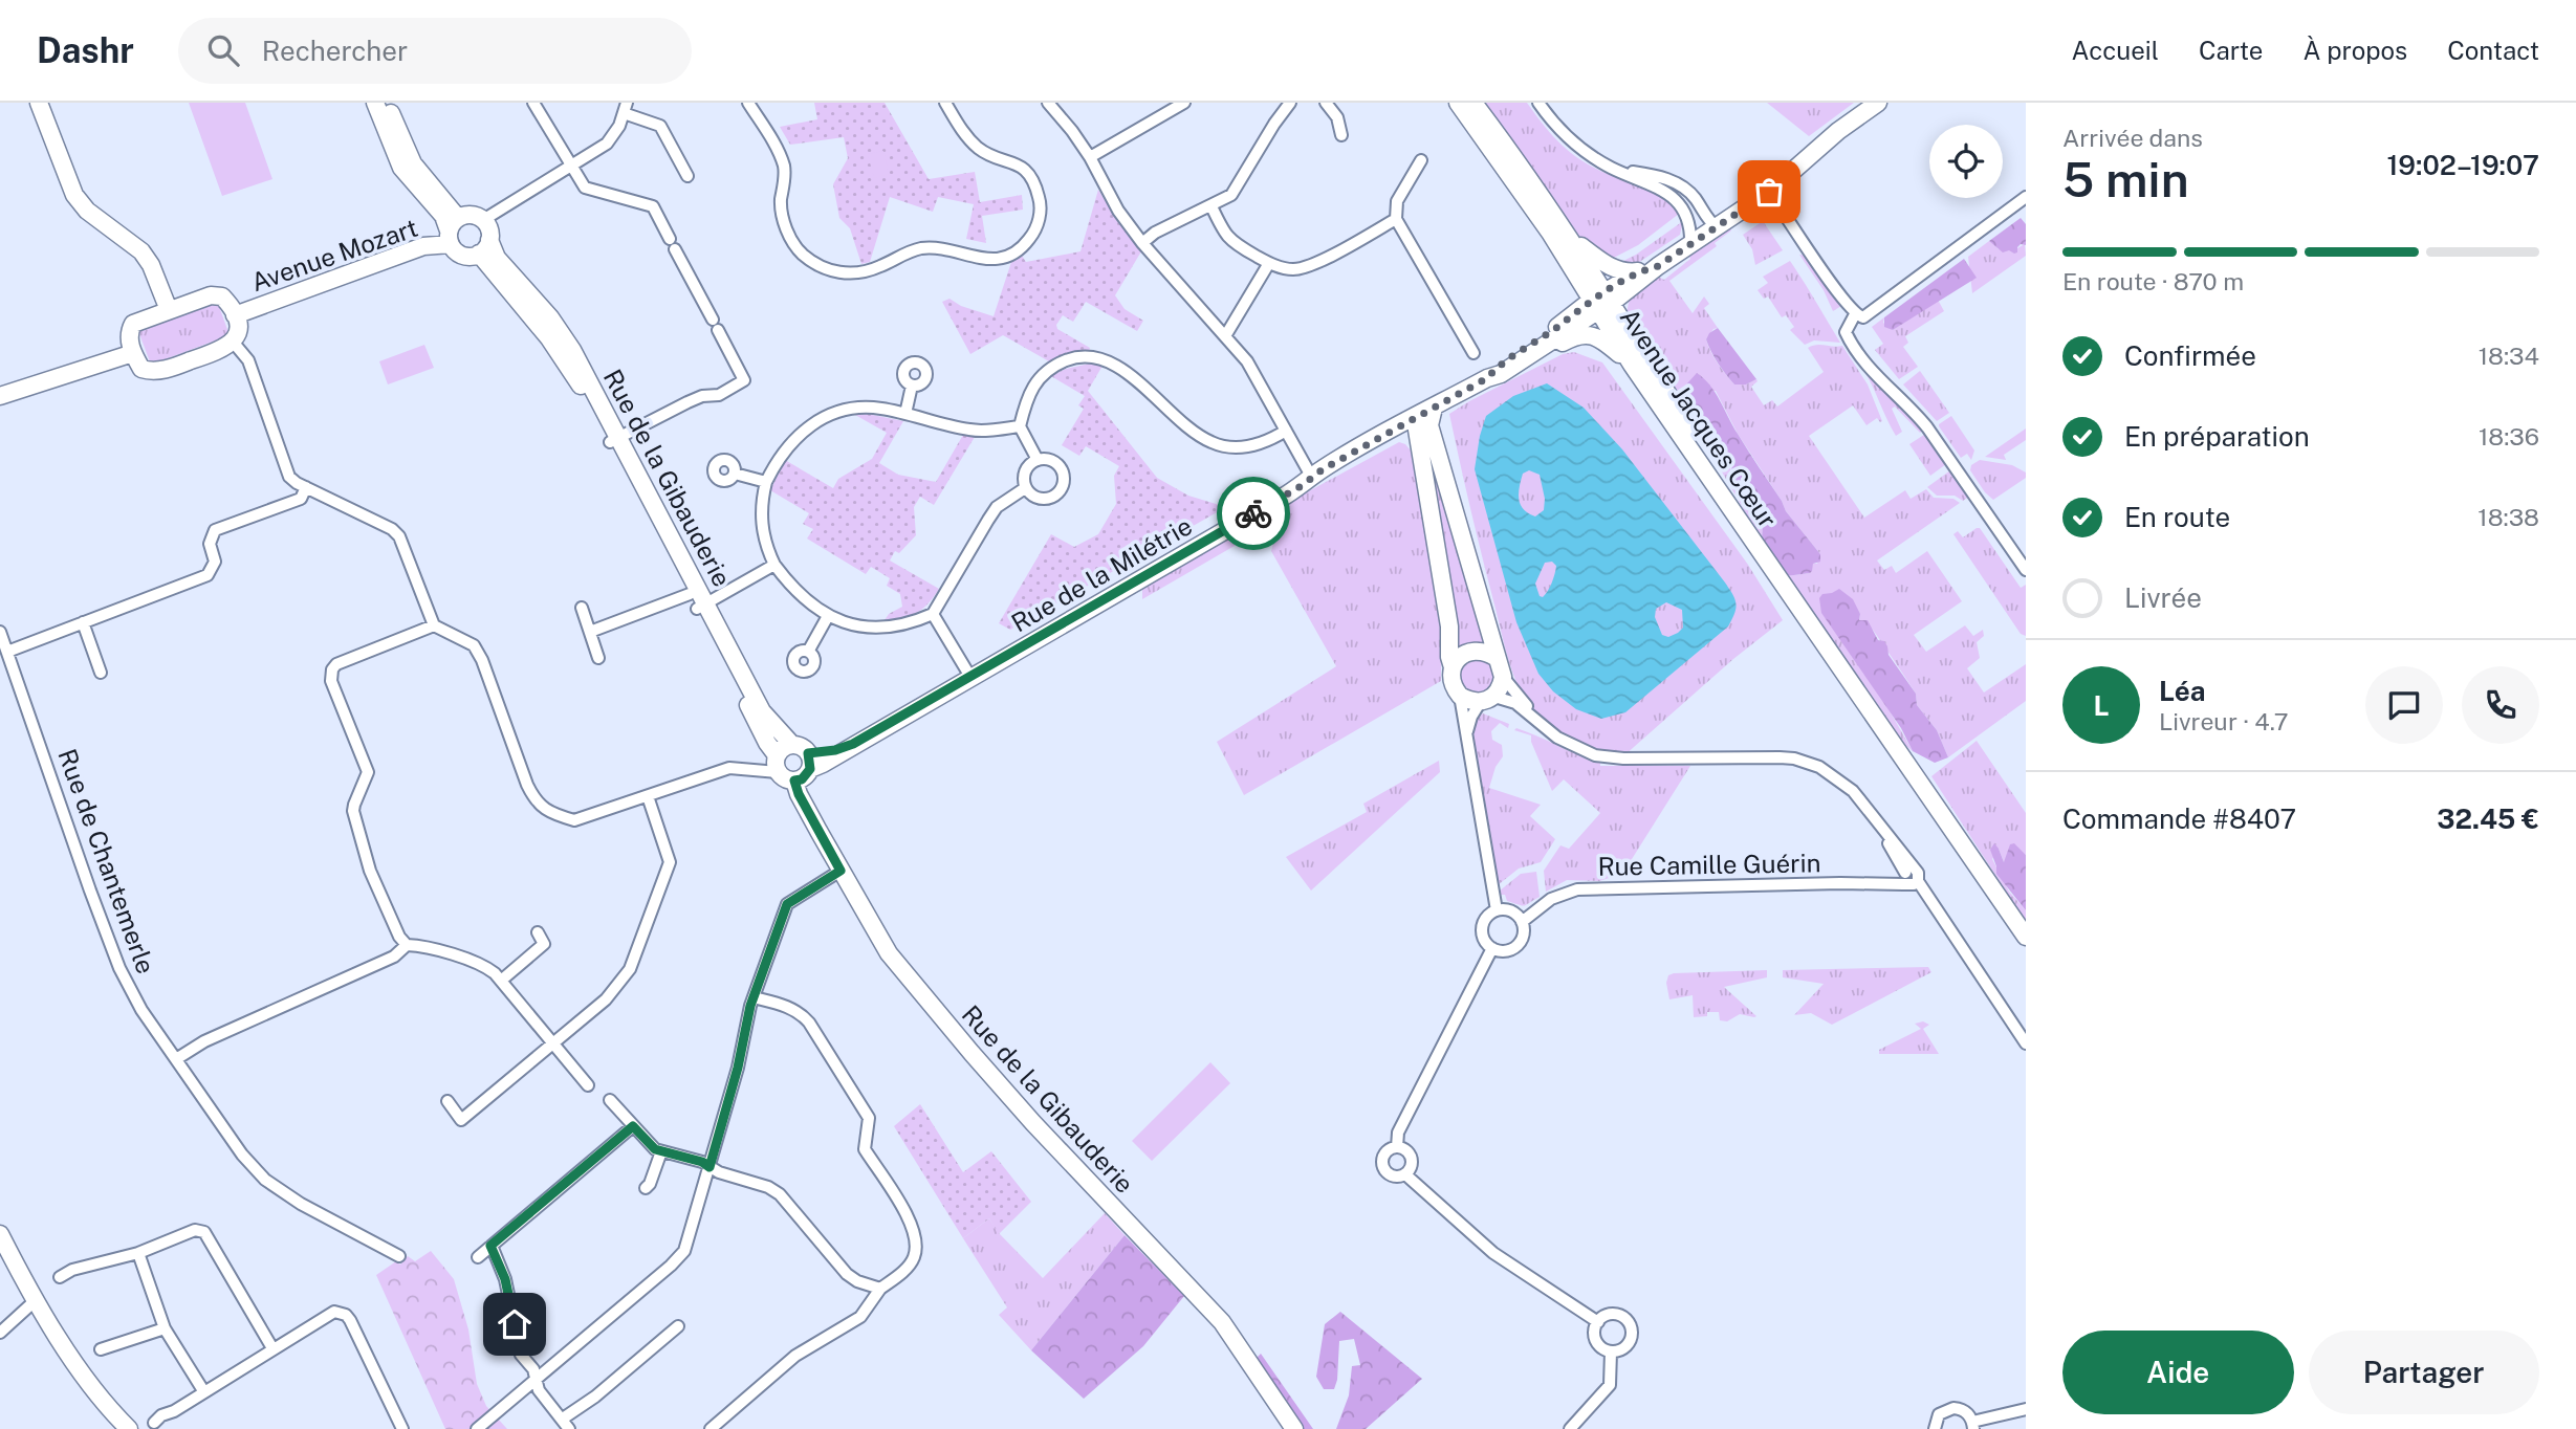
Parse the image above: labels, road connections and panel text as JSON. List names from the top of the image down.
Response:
{
  "streets": {
    "street": [
      "Avenue Mozart",
      "Avenue Jacques Cœur",
      "Rue de la Gibauderie",
      "Rue de la Milétrie",
      "Rue de Chantemerle",
      "Rue Camille Guérin"
    ]
  },
  "crossings": [
    ["Avenue Mozart", "Rue de la Gibauderie"],
    ["Avenue Jacques Cœur", "Rue de la Milétrie"],
    ["Rue de la Gibauderie", "Rue de la Milétrie"]
  ],
  "page": {
    "header": "Dashr",
    "search": "Rechercher",
    "nav": [
      "Accueil",
      "Carte",
      "À propos",
      "Contact"
    ],
    "heading": ["5 min", "Arrivée dans", "19:02–19:07"],
    "panel": [
      "Léa",
      "Livreur · 4.7",
      "Commande #8407",
      "32.45 €"
    ],
    "bar": "En route · 870 m",
    "list": [
      ["Confirmée", "18:34"],
      ["En préparation", "18:36"],
      ["En route", "18:38"],
      "Livrée"
    ],
    "round": "L",
    "buttons": ["Aide", "Partager"]
  }
}
